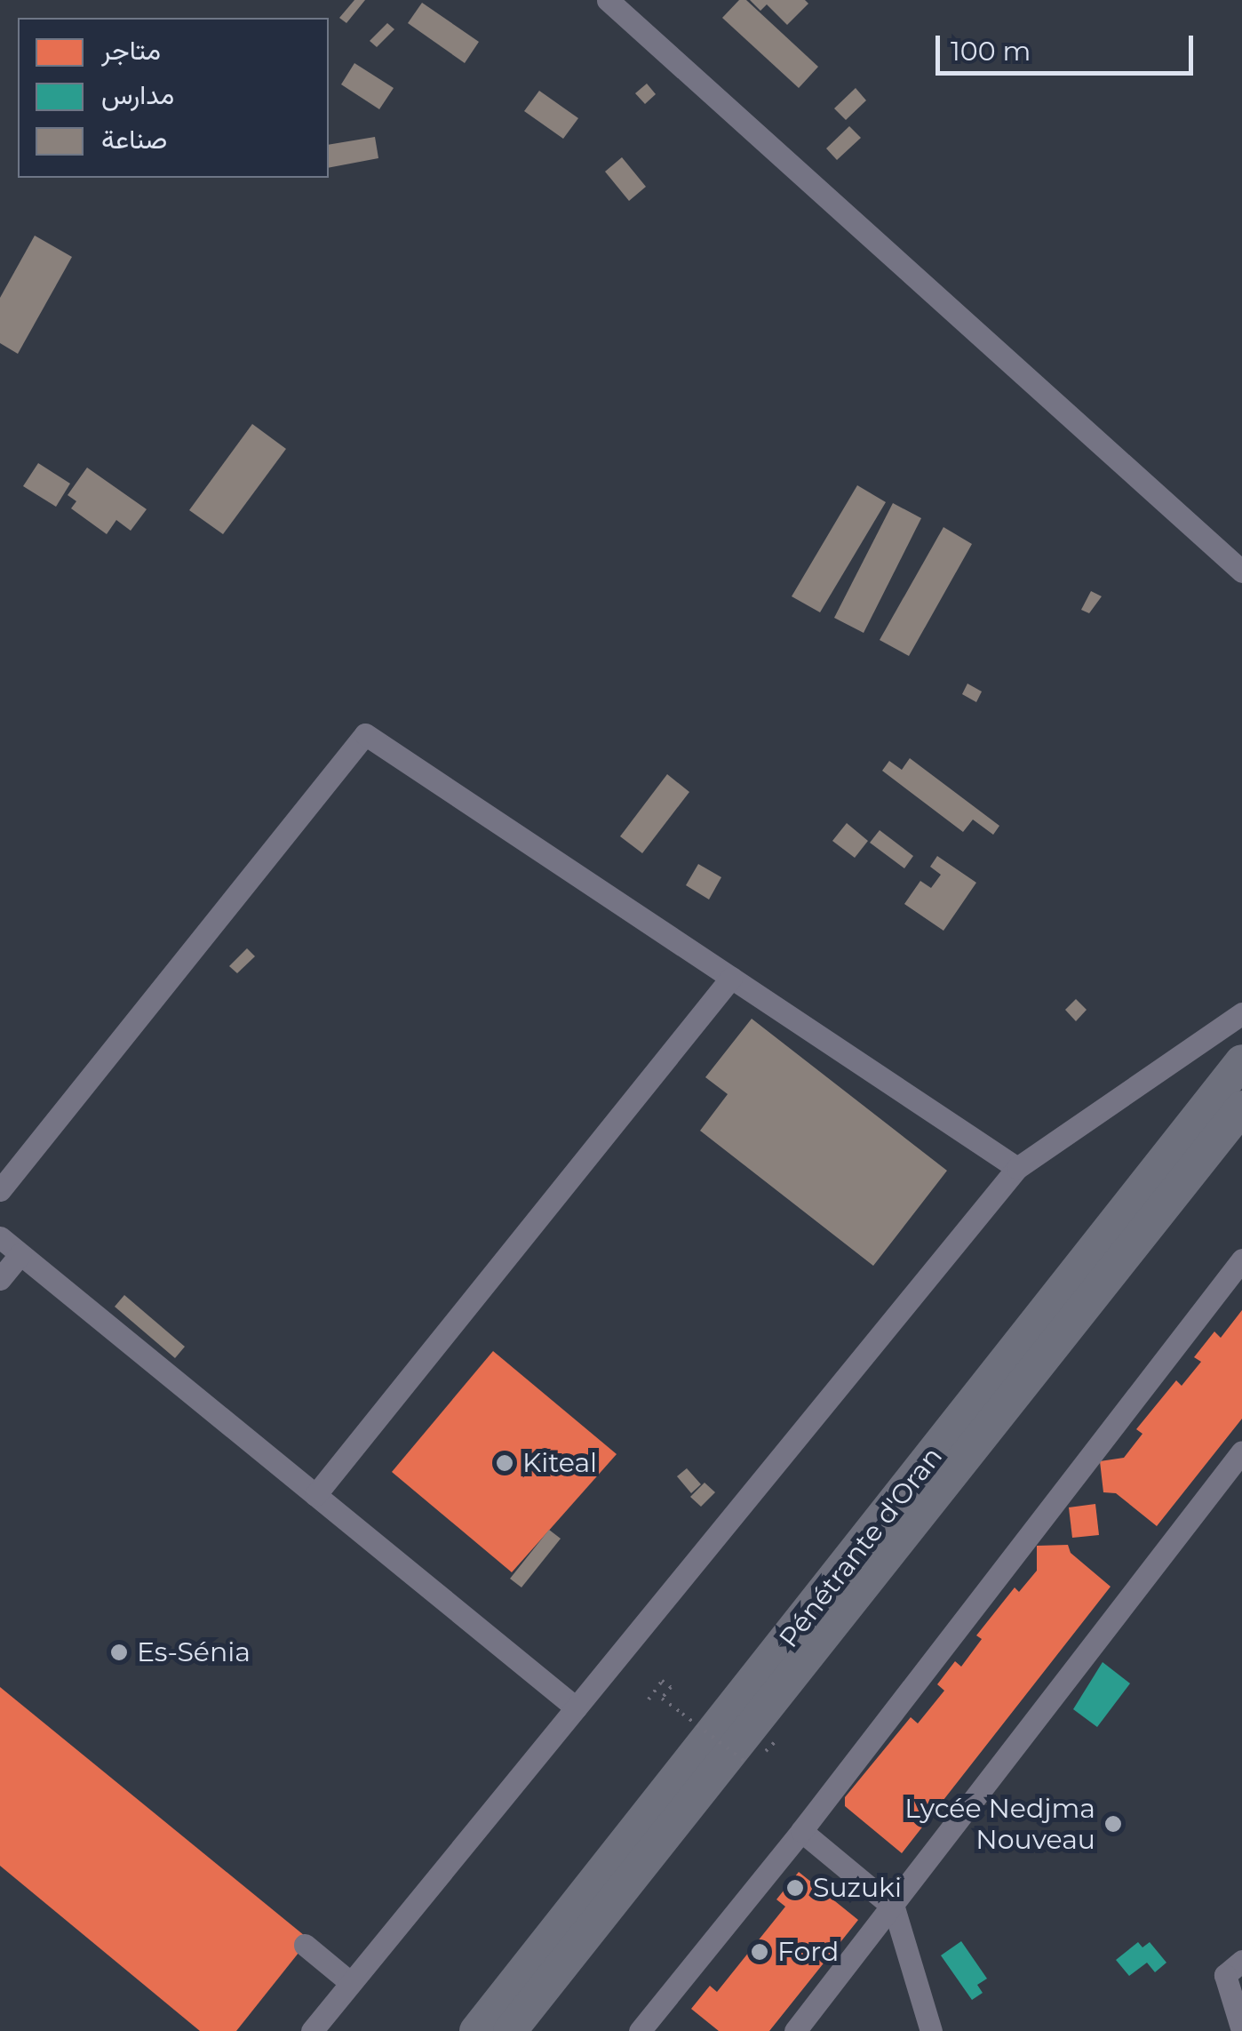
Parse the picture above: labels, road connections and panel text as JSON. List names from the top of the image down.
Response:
{
  "streets": {
    "highway": ["Pénétrante d'Oran"]
  },
  "places": [
    "Kiteal",
    "Es-Sénia",
    "Lycée Nedjma Nouveau",
    "Suzuki",
    "Ford"
  ],
  "legend": ["متاجر", "مدارس", "صناعة"],
  "scale_bar": "100 m"
}
